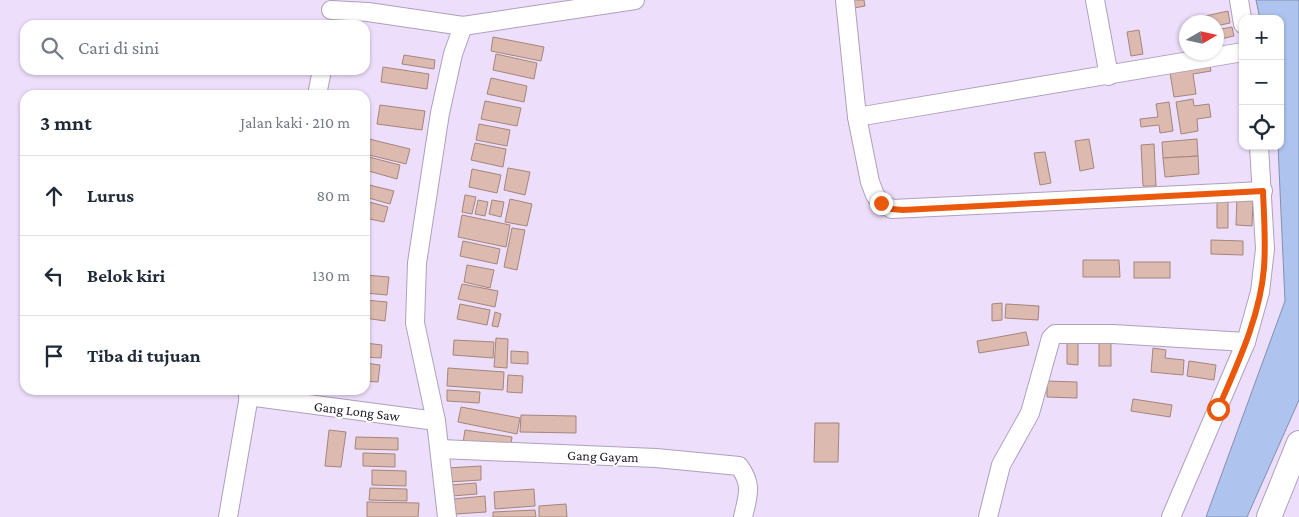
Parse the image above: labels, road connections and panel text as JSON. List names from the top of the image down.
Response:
{
  "streets": {
    "street": ["Gang Long Saw", "Gang Gayam"]
  },
  "north": "right",
  "page": {
    "map_buttons": ["+", "−"],
    "search": "Cari di sini",
    "heading": ["3 mnt", "Jalan kaki · 210 m"],
    "list": [
      ["Lurus", "80 m"],
      ["Belok kiri", "130 m"],
      "Tiba di tujuan"
    ]
  }
}
